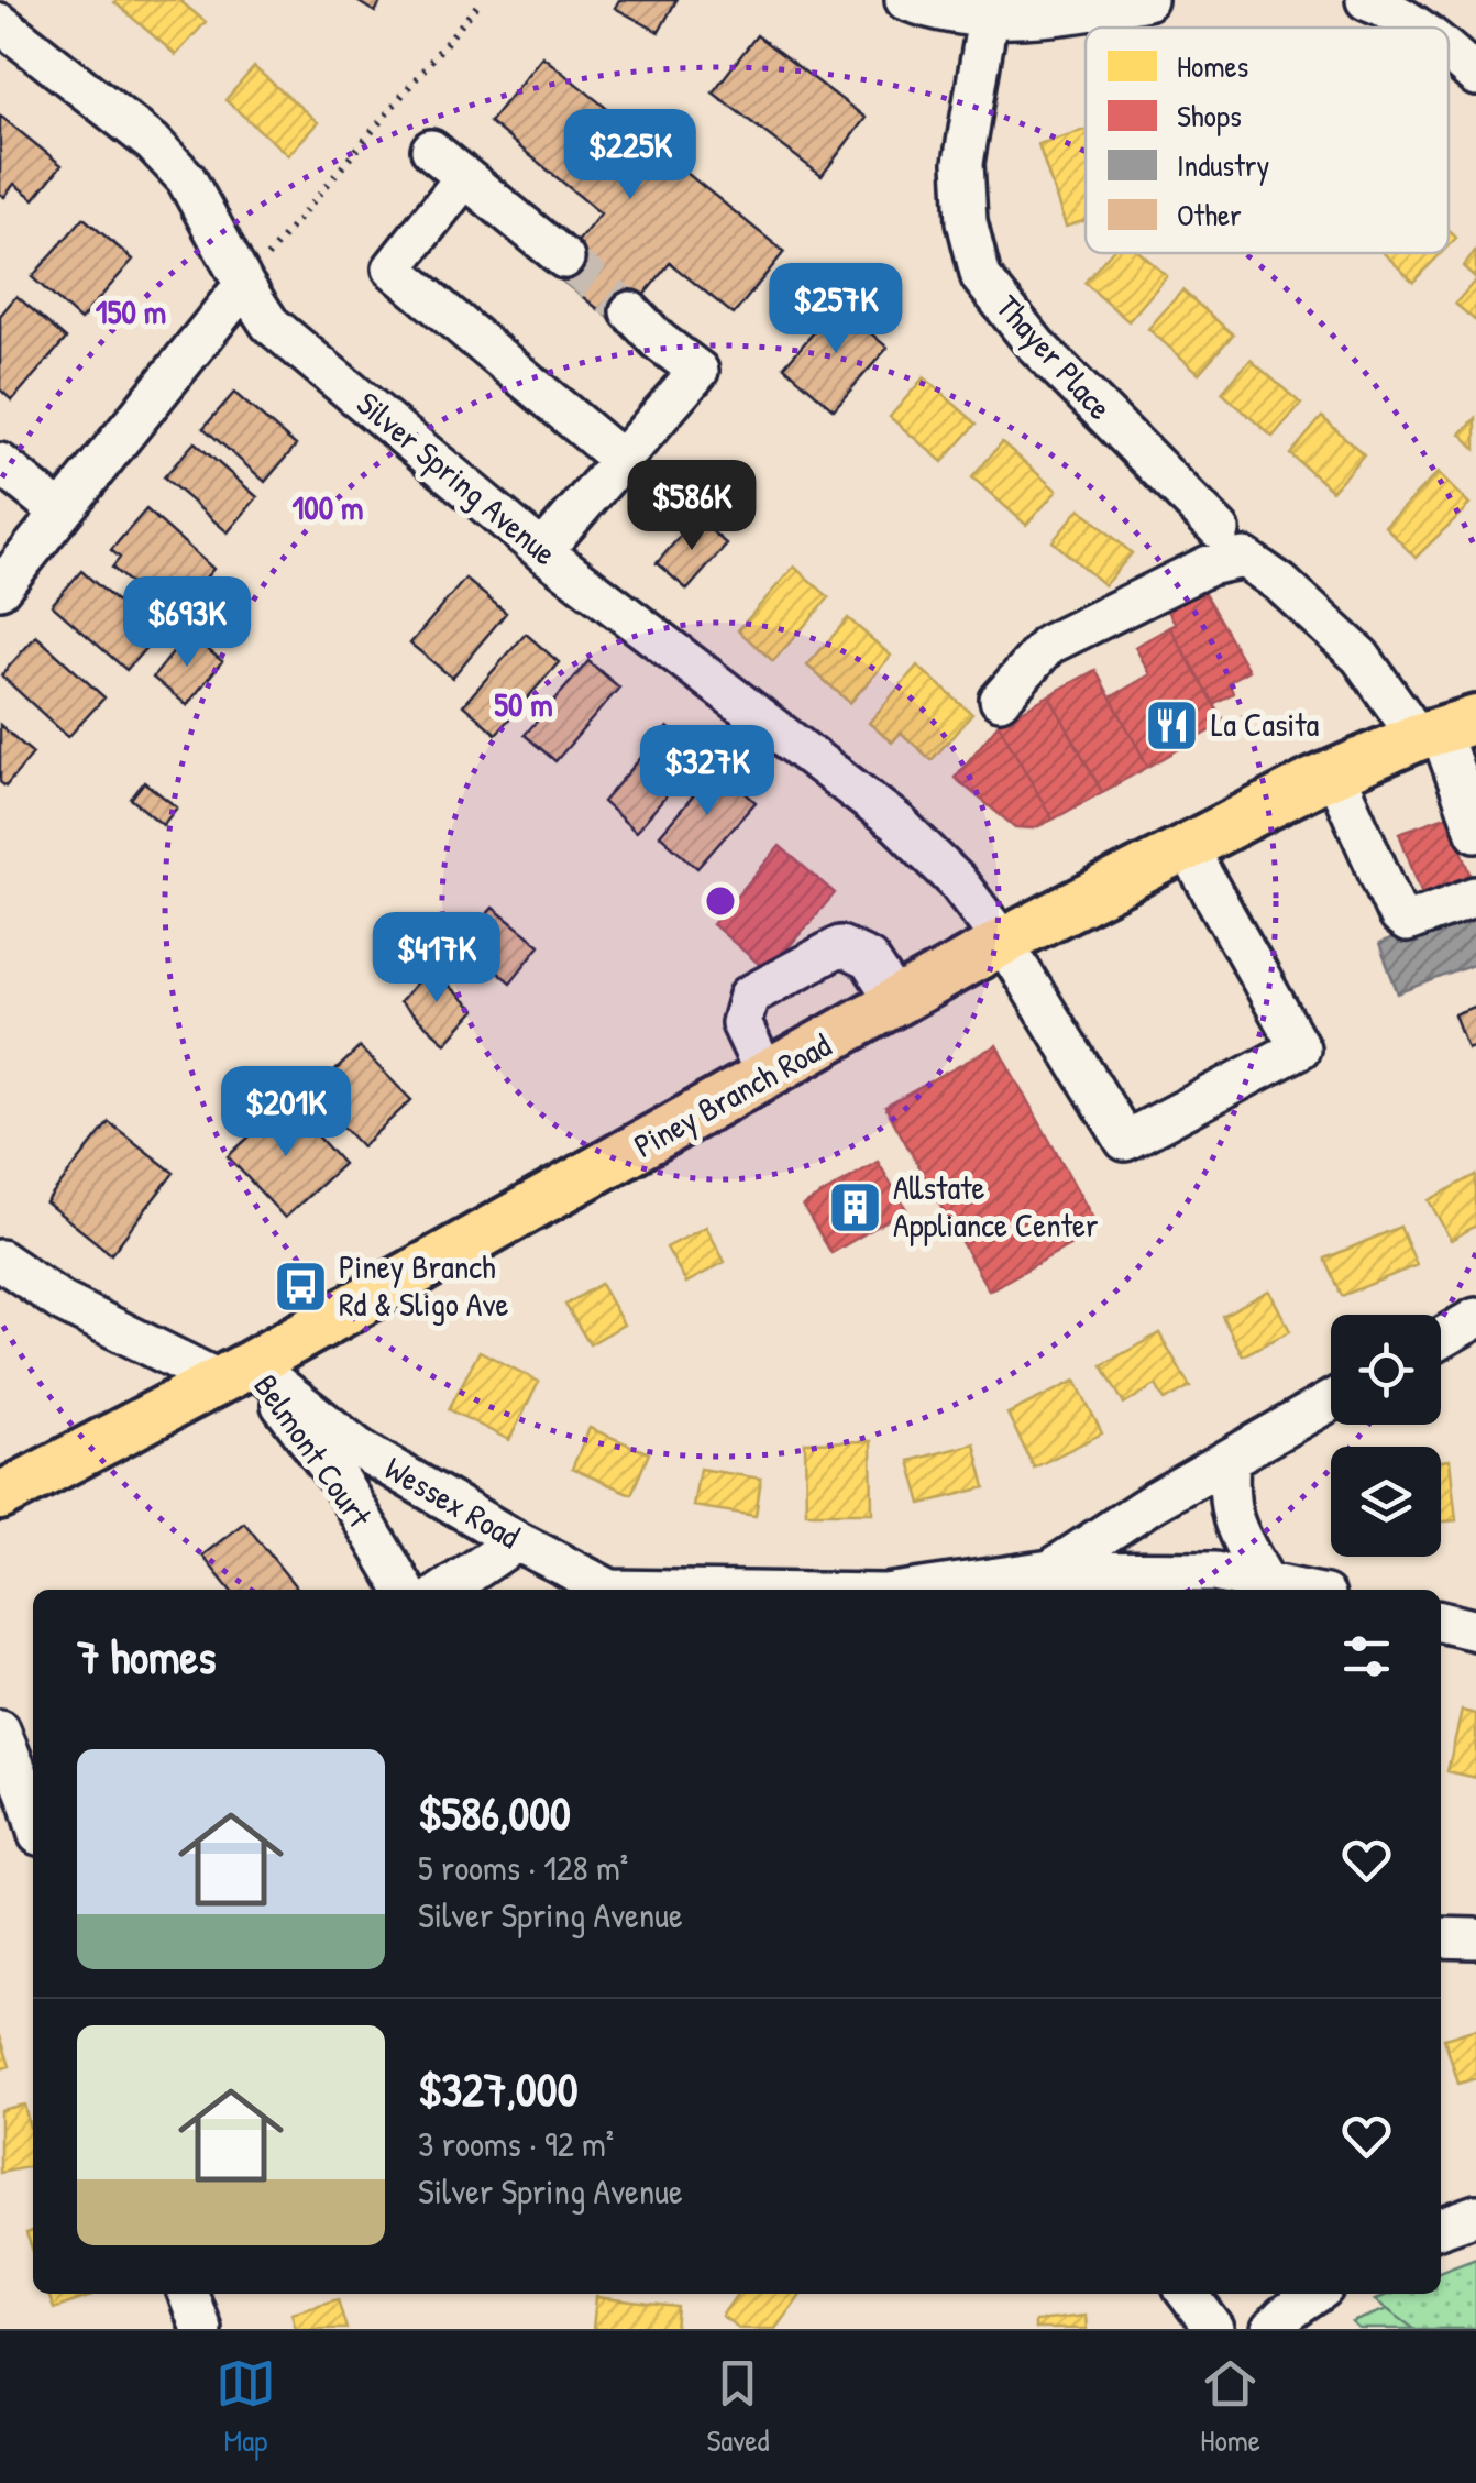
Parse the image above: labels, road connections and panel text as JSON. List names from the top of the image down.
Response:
{
  "streets": {
    "main road": ["Piney Branch Road"],
    "street": [
      "Thayer Place",
      "Silver Spring Avenue",
      "Belmont Court",
      "Wessex Road"
    ]
  },
  "crossings": [
    ["Silver Spring Avenue", "Piney Branch Road"],
    ["Piney Branch Road", "Belmont Court"],
    ["Piney Branch Road", "Wessex Road"],
    ["Belmont Court", "Wessex Road"]
  ],
  "places": {
    "restaurant": ["La Casita"],
    "building": ["Allstate Appliance Center"],
    "bus stop": ["Piney Branch Rd & Sligo Ave"]
  },
  "legend": [
    "Homes",
    "Shops",
    "Industry",
    "Other"
  ],
  "page": {
    "price": [
      "$225K",
      "$257K",
      "$586K",
      "$693K",
      "$327K",
      "$417K",
      "$201K"
    ],
    "heading": "7 homes",
    "list": [
      {
        "name": "$586,000",
        "note": "5 rooms · 128 m² · Silver Spring Avenue"
      },
      {
        "name": "$327,000",
        "note": "3 rooms · 92 m² · Silver Spring Avenue"
      }
    ],
    "tabs": ["Map", "Saved", "Home"]
  },
  "rings": ["150 m", "100 m", "50 m"]
}
